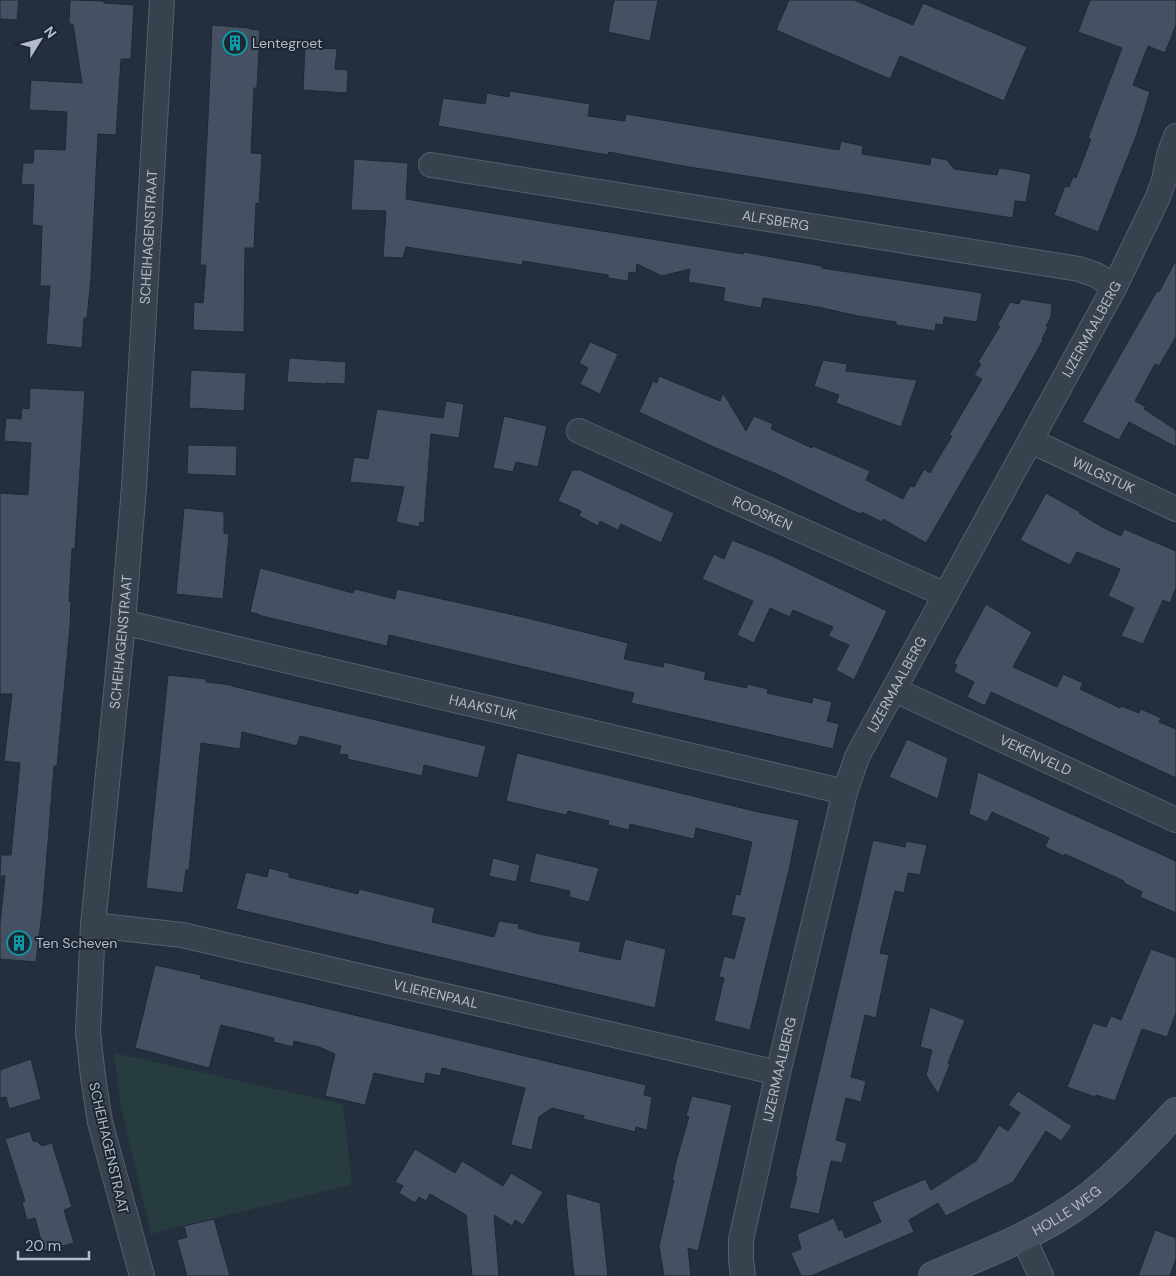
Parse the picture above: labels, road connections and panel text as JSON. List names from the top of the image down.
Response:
{
  "streets": {
    "street": [
      "ALFSBERG",
      "SCHEIHAGENSTRAAT",
      "IJZERMAALBERG",
      "WILGSTUK",
      "ROOSKEN",
      "HAAKSTUK",
      "VEKENVELD",
      "VLIERENPAAL",
      "HOLLE WEG"
    ]
  },
  "crossings": [
    ["ALFSBERG", "IJZERMAALBERG"],
    ["SCHEIHAGENSTRAAT", "HAAKSTUK"],
    ["SCHEIHAGENSTRAAT", "VLIERENPAAL"],
    ["IJZERMAALBERG", "WILGSTUK"],
    ["IJZERMAALBERG", "ROOSKEN"],
    ["IJZERMAALBERG", "HAAKSTUK"],
    ["IJZERMAALBERG", "VEKENVELD"],
    ["IJZERMAALBERG", "VLIERENPAAL"]
  ],
  "places": {
    "building": ["Lentegroet", "Ten Scheven"]
  },
  "scale_bar": "20 m",
  "north": "top right"
}
